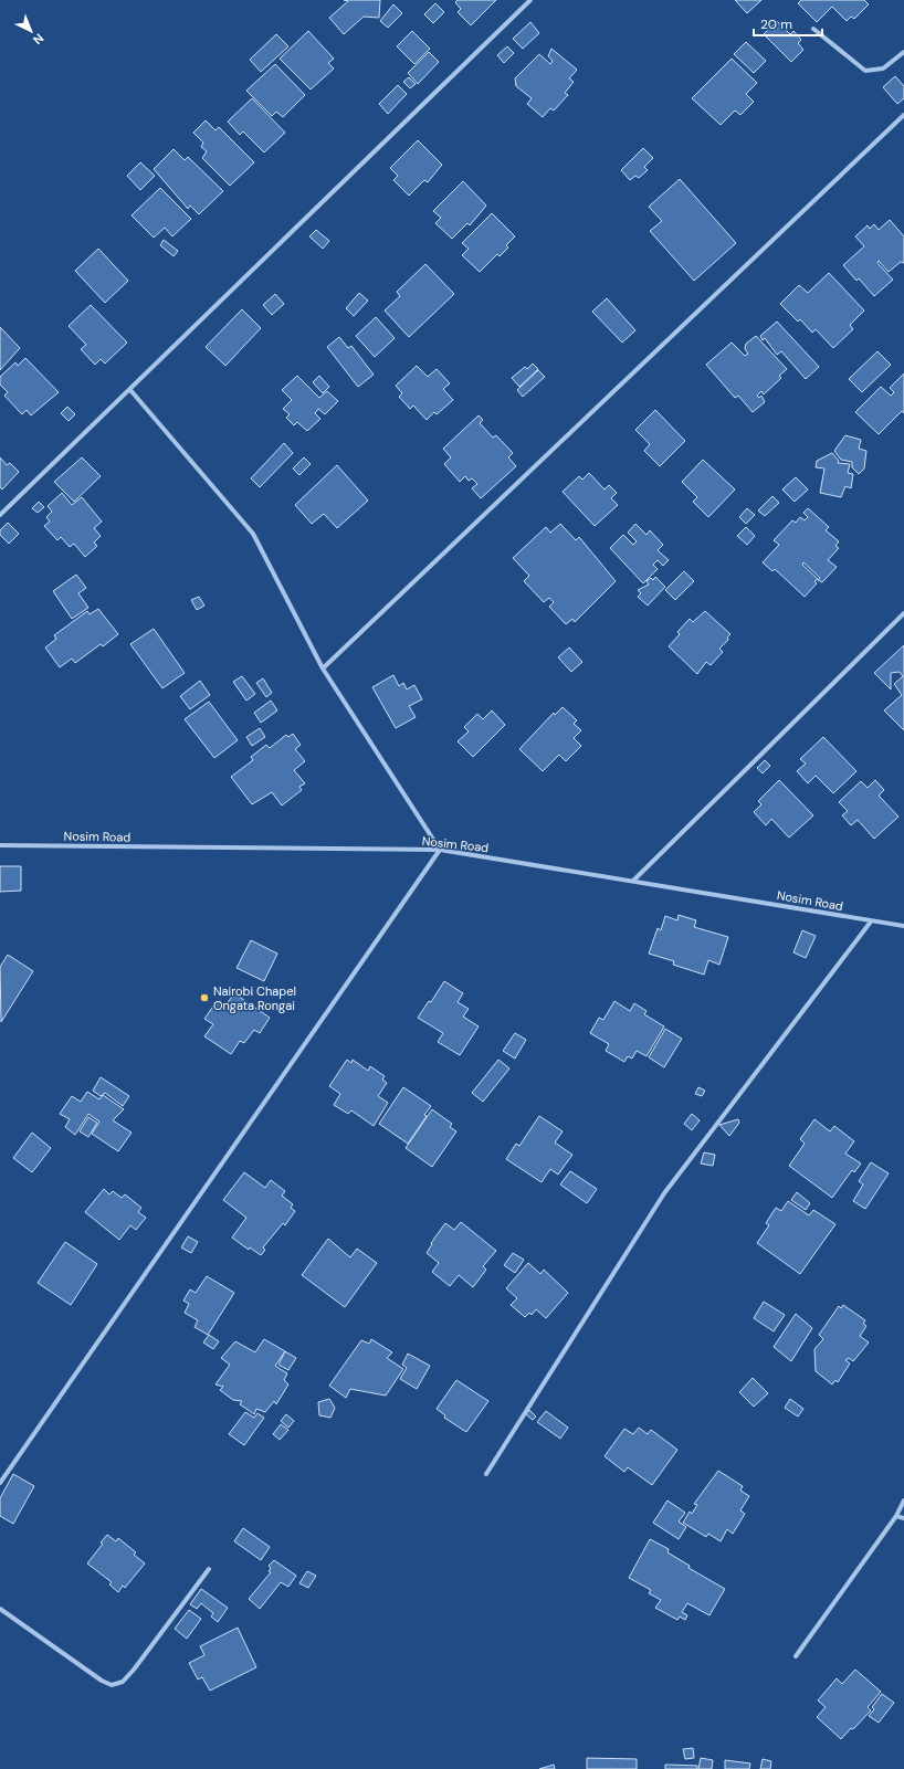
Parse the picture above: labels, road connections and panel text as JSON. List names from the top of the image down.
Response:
{
  "streets": {
    "street": ["Nosim Road"]
  },
  "places": ["Nairobi Chapel Ongata Rongai"],
  "scale_bar": "20 m",
  "north": "bottom right"
}
